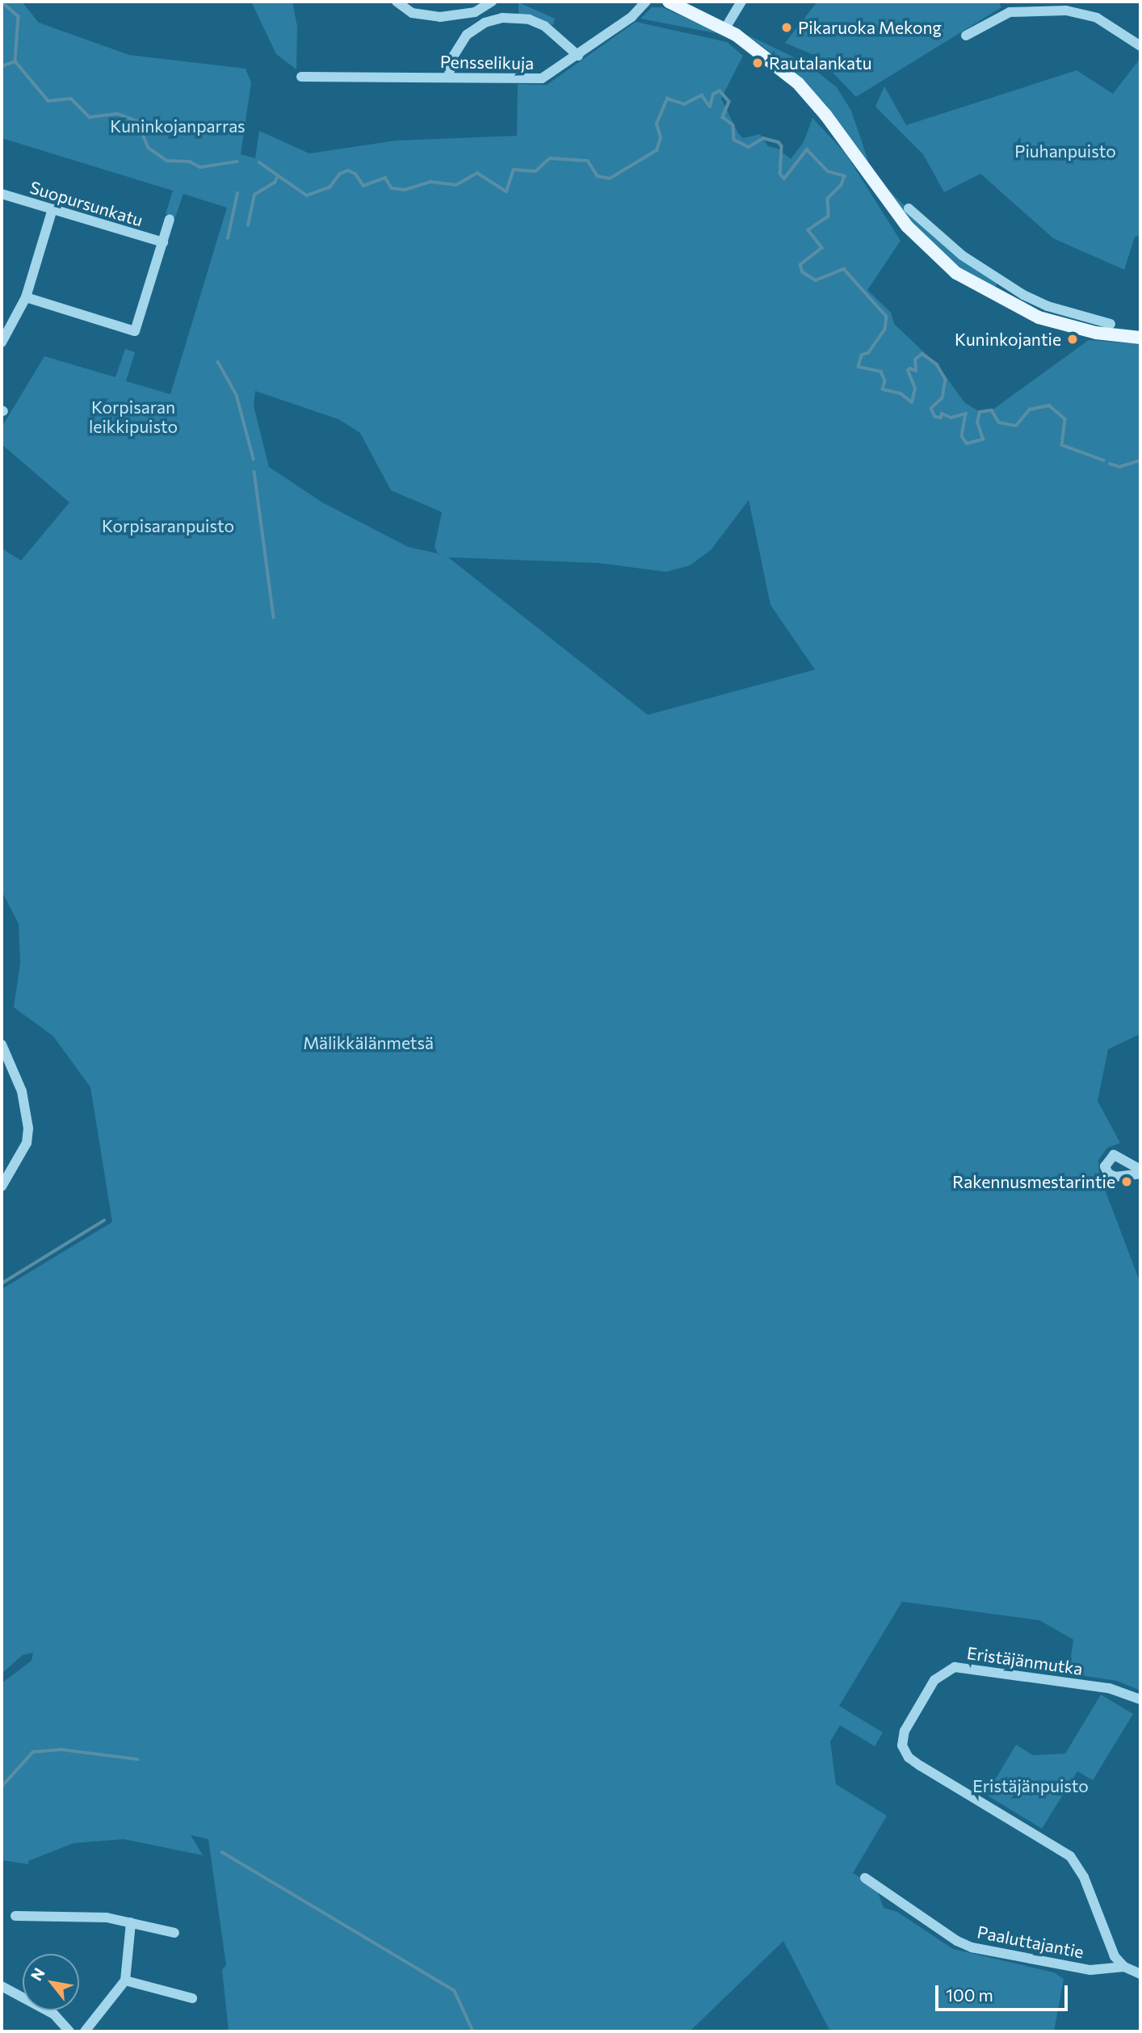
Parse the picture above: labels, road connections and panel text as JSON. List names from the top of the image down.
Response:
{
  "streets": {
    "street": [
      "Pensselikuja",
      "Suopursunkatu",
      "Eristäjänmutka",
      "Paaluttajantie"
    ]
  },
  "crossings": [
    ["Eristäjänmutka", "Paaluttajantie"]
  ],
  "parks": [
    "Kuninkojanparras",
    "Piuhanpuisto",
    "Korpisaran leikkipuisto",
    "Korpisaranpuisto",
    "Mälikkälänmetsä",
    "Eristäjänpuisto"
  ],
  "places": [
    "Pikaruoka Mekong",
    "Rautalankatu",
    "Kuninkojantie",
    "Rakennusmestarintie"
  ],
  "scale_bar": "100 m",
  "north": "top left"
}
